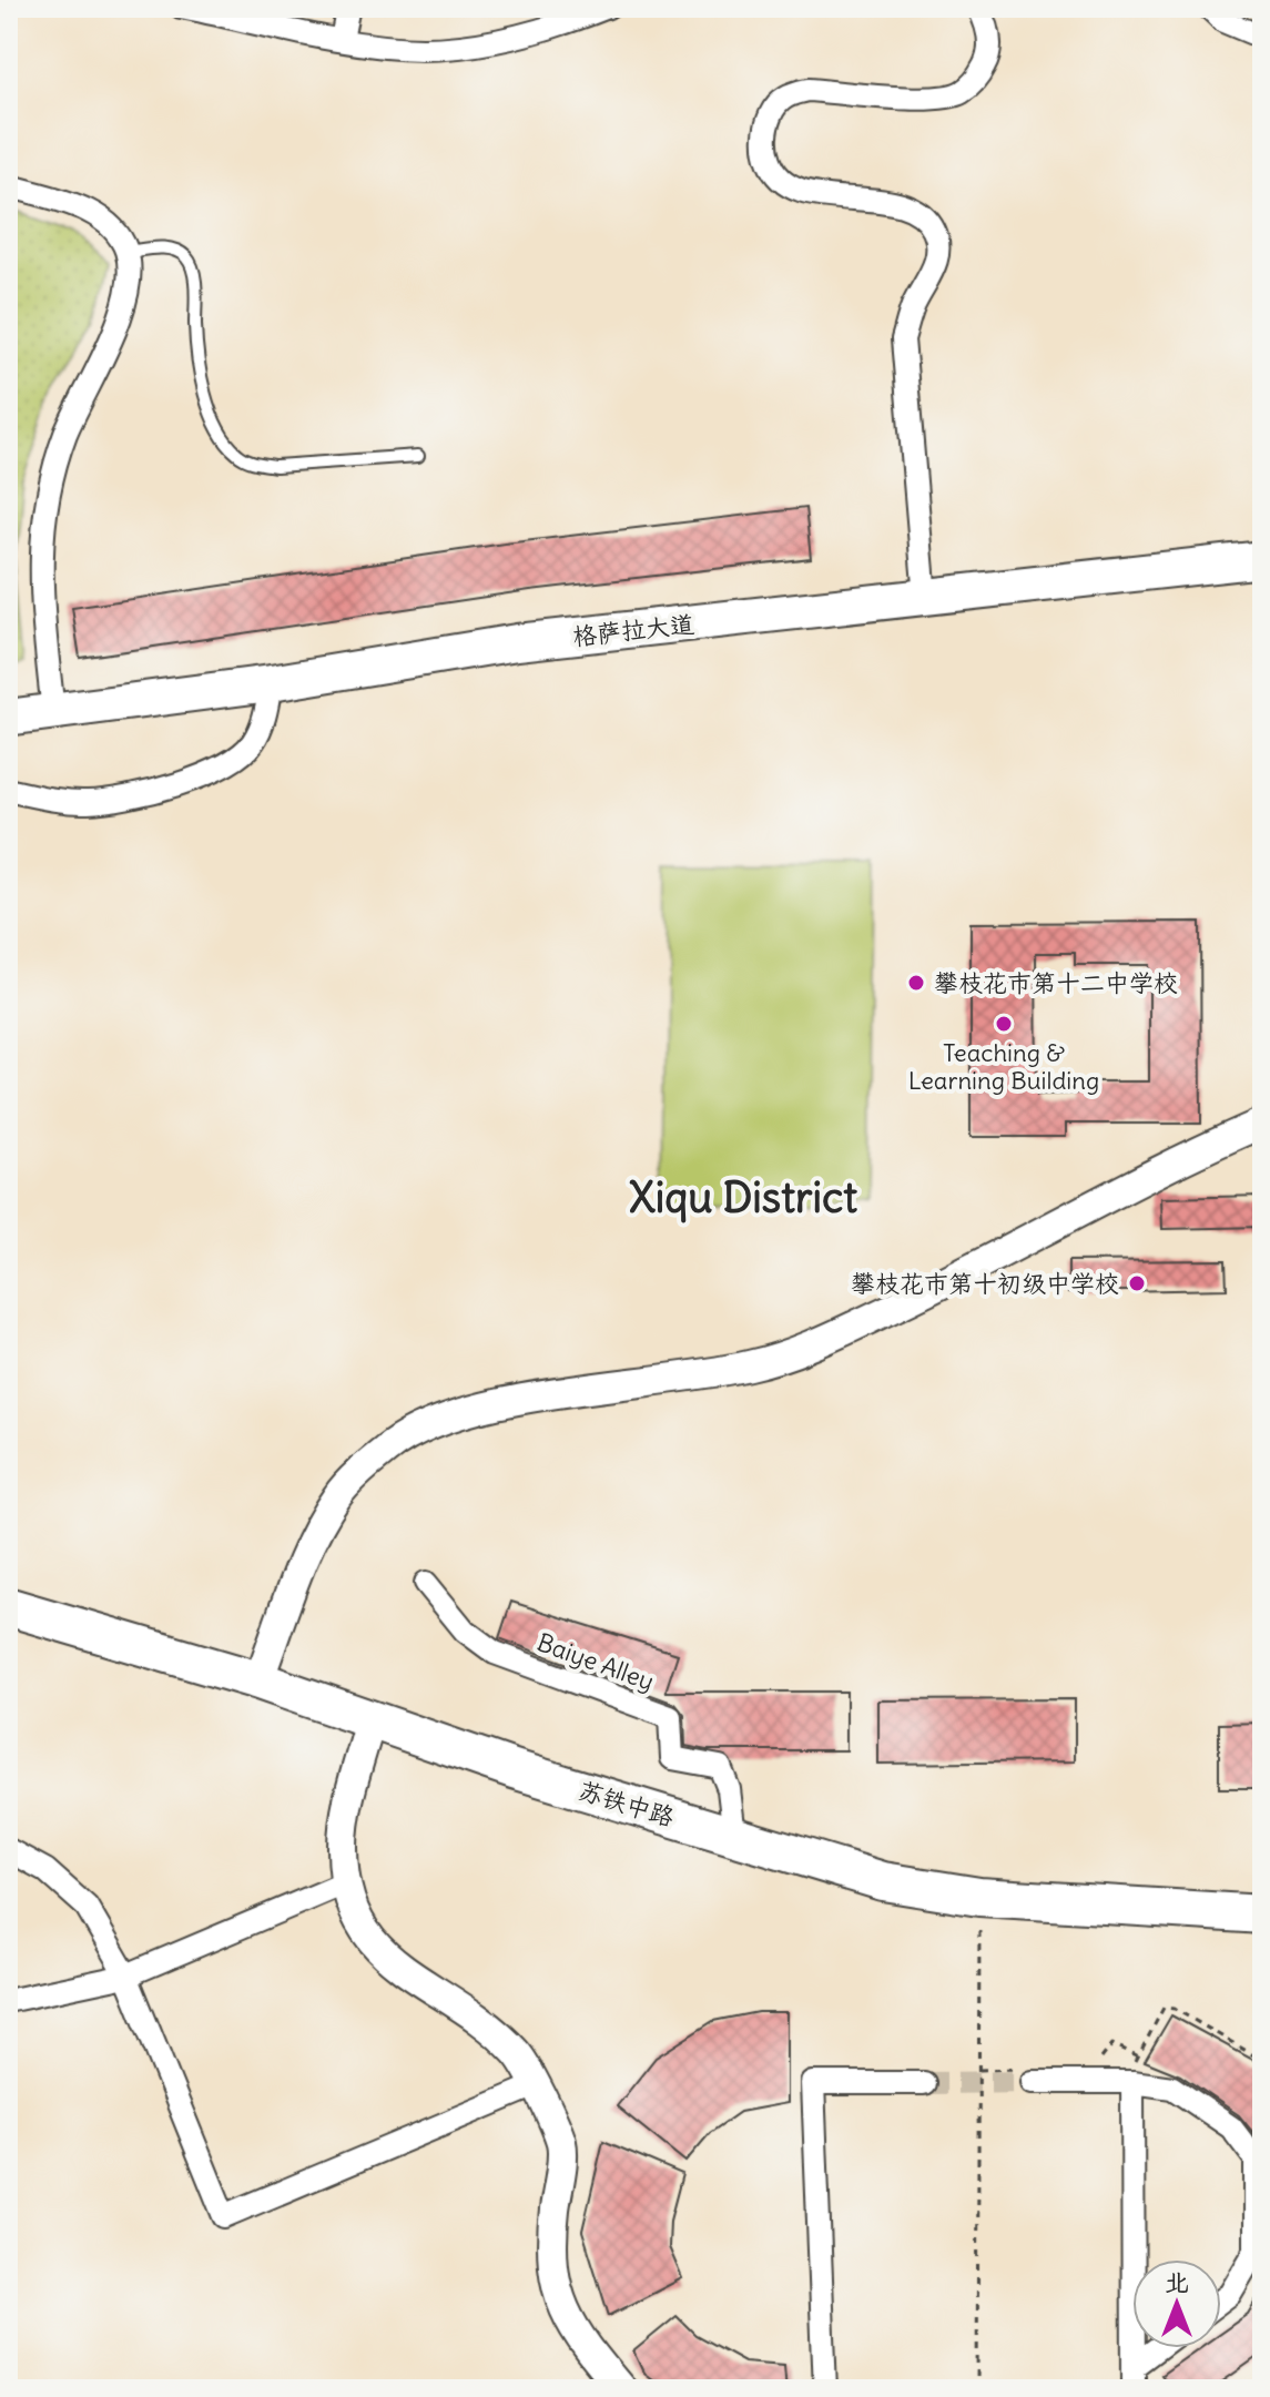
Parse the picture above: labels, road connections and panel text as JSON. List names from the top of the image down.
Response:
{
  "streets": {
    "highway": ["苏铁中路"],
    "main road": ["格萨拉大道"],
    "street": ["Baiye Alley"]
  },
  "crossings": [
    ["Baiye Alley", "苏铁中路"]
  ],
  "districts": ["Xiqu District"],
  "places": ["攀枝花市第十二中学校", "Teaching & Learning Building", "攀枝花市第十初级中学校"],
  "north": "top"
}
